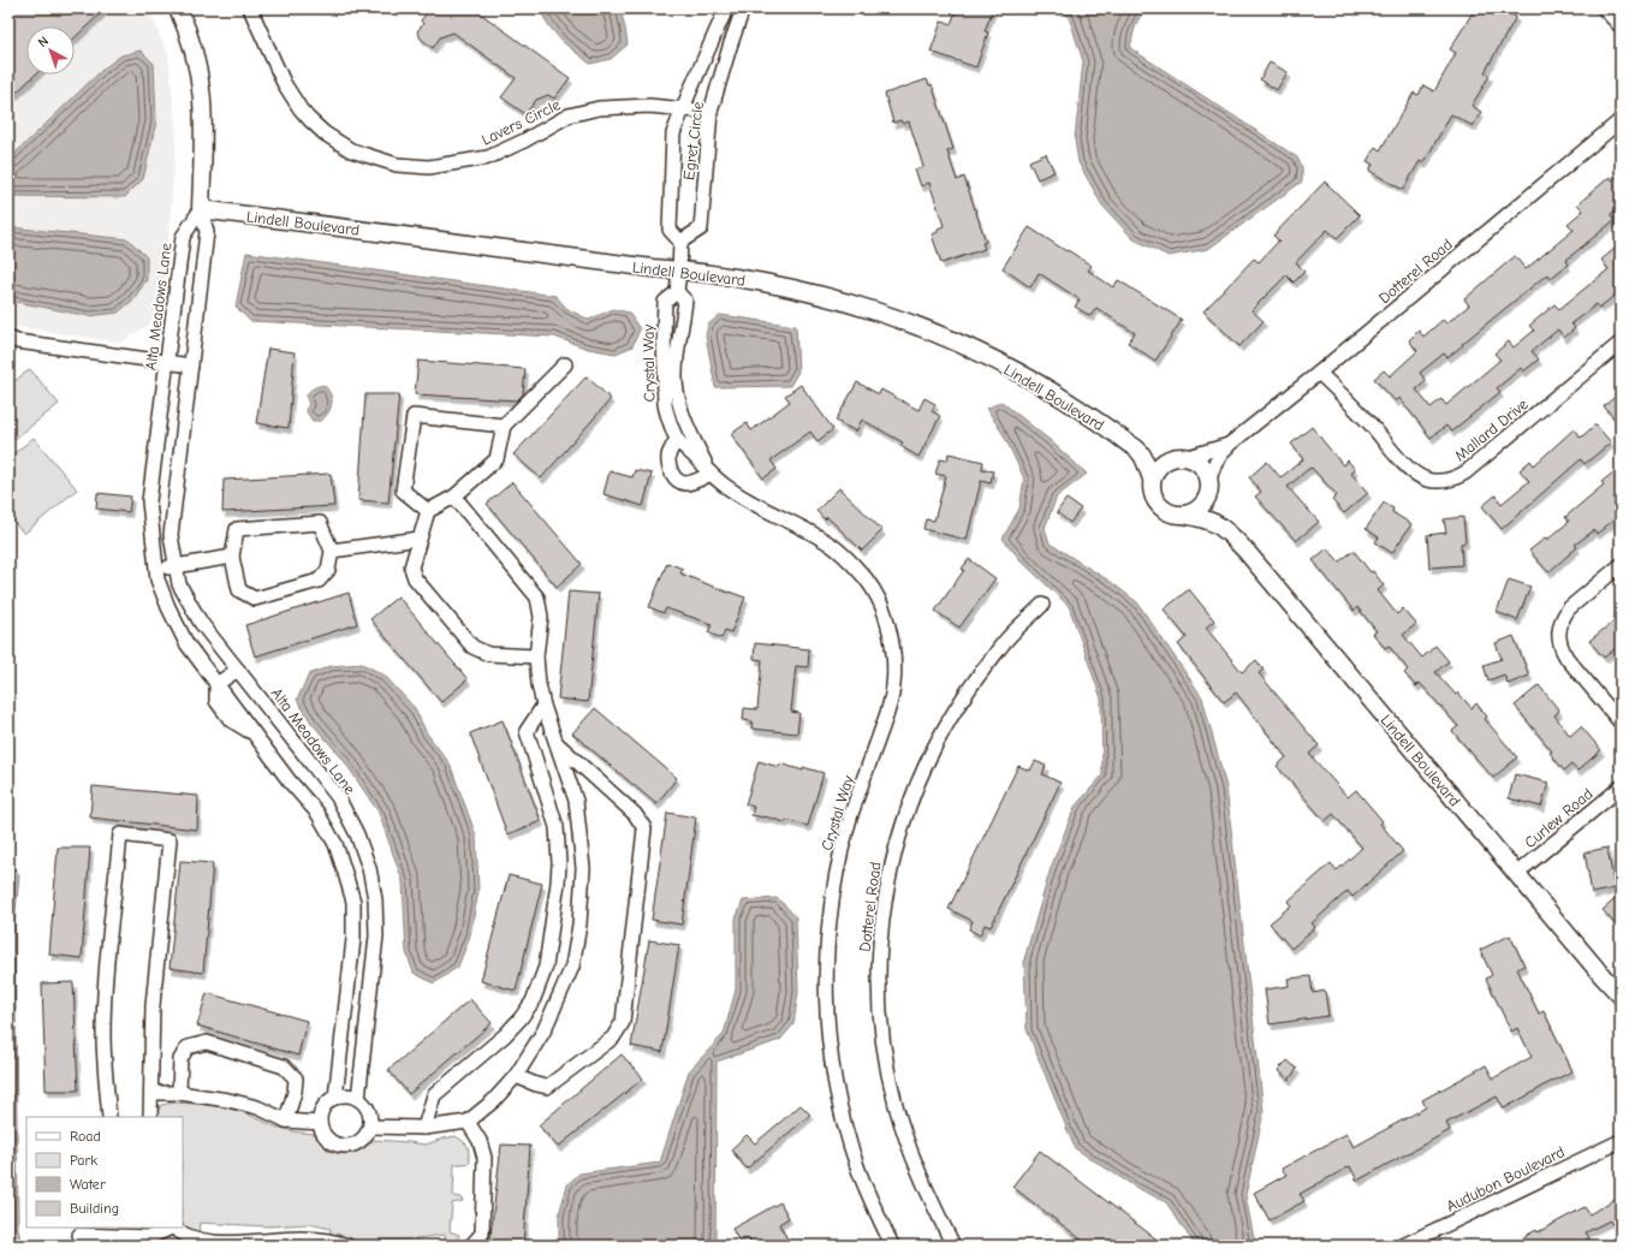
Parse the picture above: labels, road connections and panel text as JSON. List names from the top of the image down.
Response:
{
  "streets": {
    "street": [
      "Lavers Circle",
      "Egret Circle",
      "Lindell Boulevard",
      "Dotterel Road",
      "Alta Meadows Lane",
      "Crystal Way",
      "Mallard Drive",
      "Curlew Road",
      "Audubon Boulevard"
    ]
  },
  "crossings": [
    ["Lavers Circle", "Egret Circle"],
    ["Egret Circle", "Lindell Boulevard"],
    ["Egret Circle", "Crystal Way"],
    ["Lindell Boulevard", "Dotterel Road"],
    ["Lindell Boulevard", "Alta Meadows Lane"],
    ["Lindell Boulevard", "Crystal Way"],
    ["Lindell Boulevard", "Curlew Road"],
    ["Dotterel Road", "Mallard Drive"]
  ],
  "legend": [
    "Road",
    "Park",
    "Water",
    "Building"
  ],
  "north": "top left"
}
